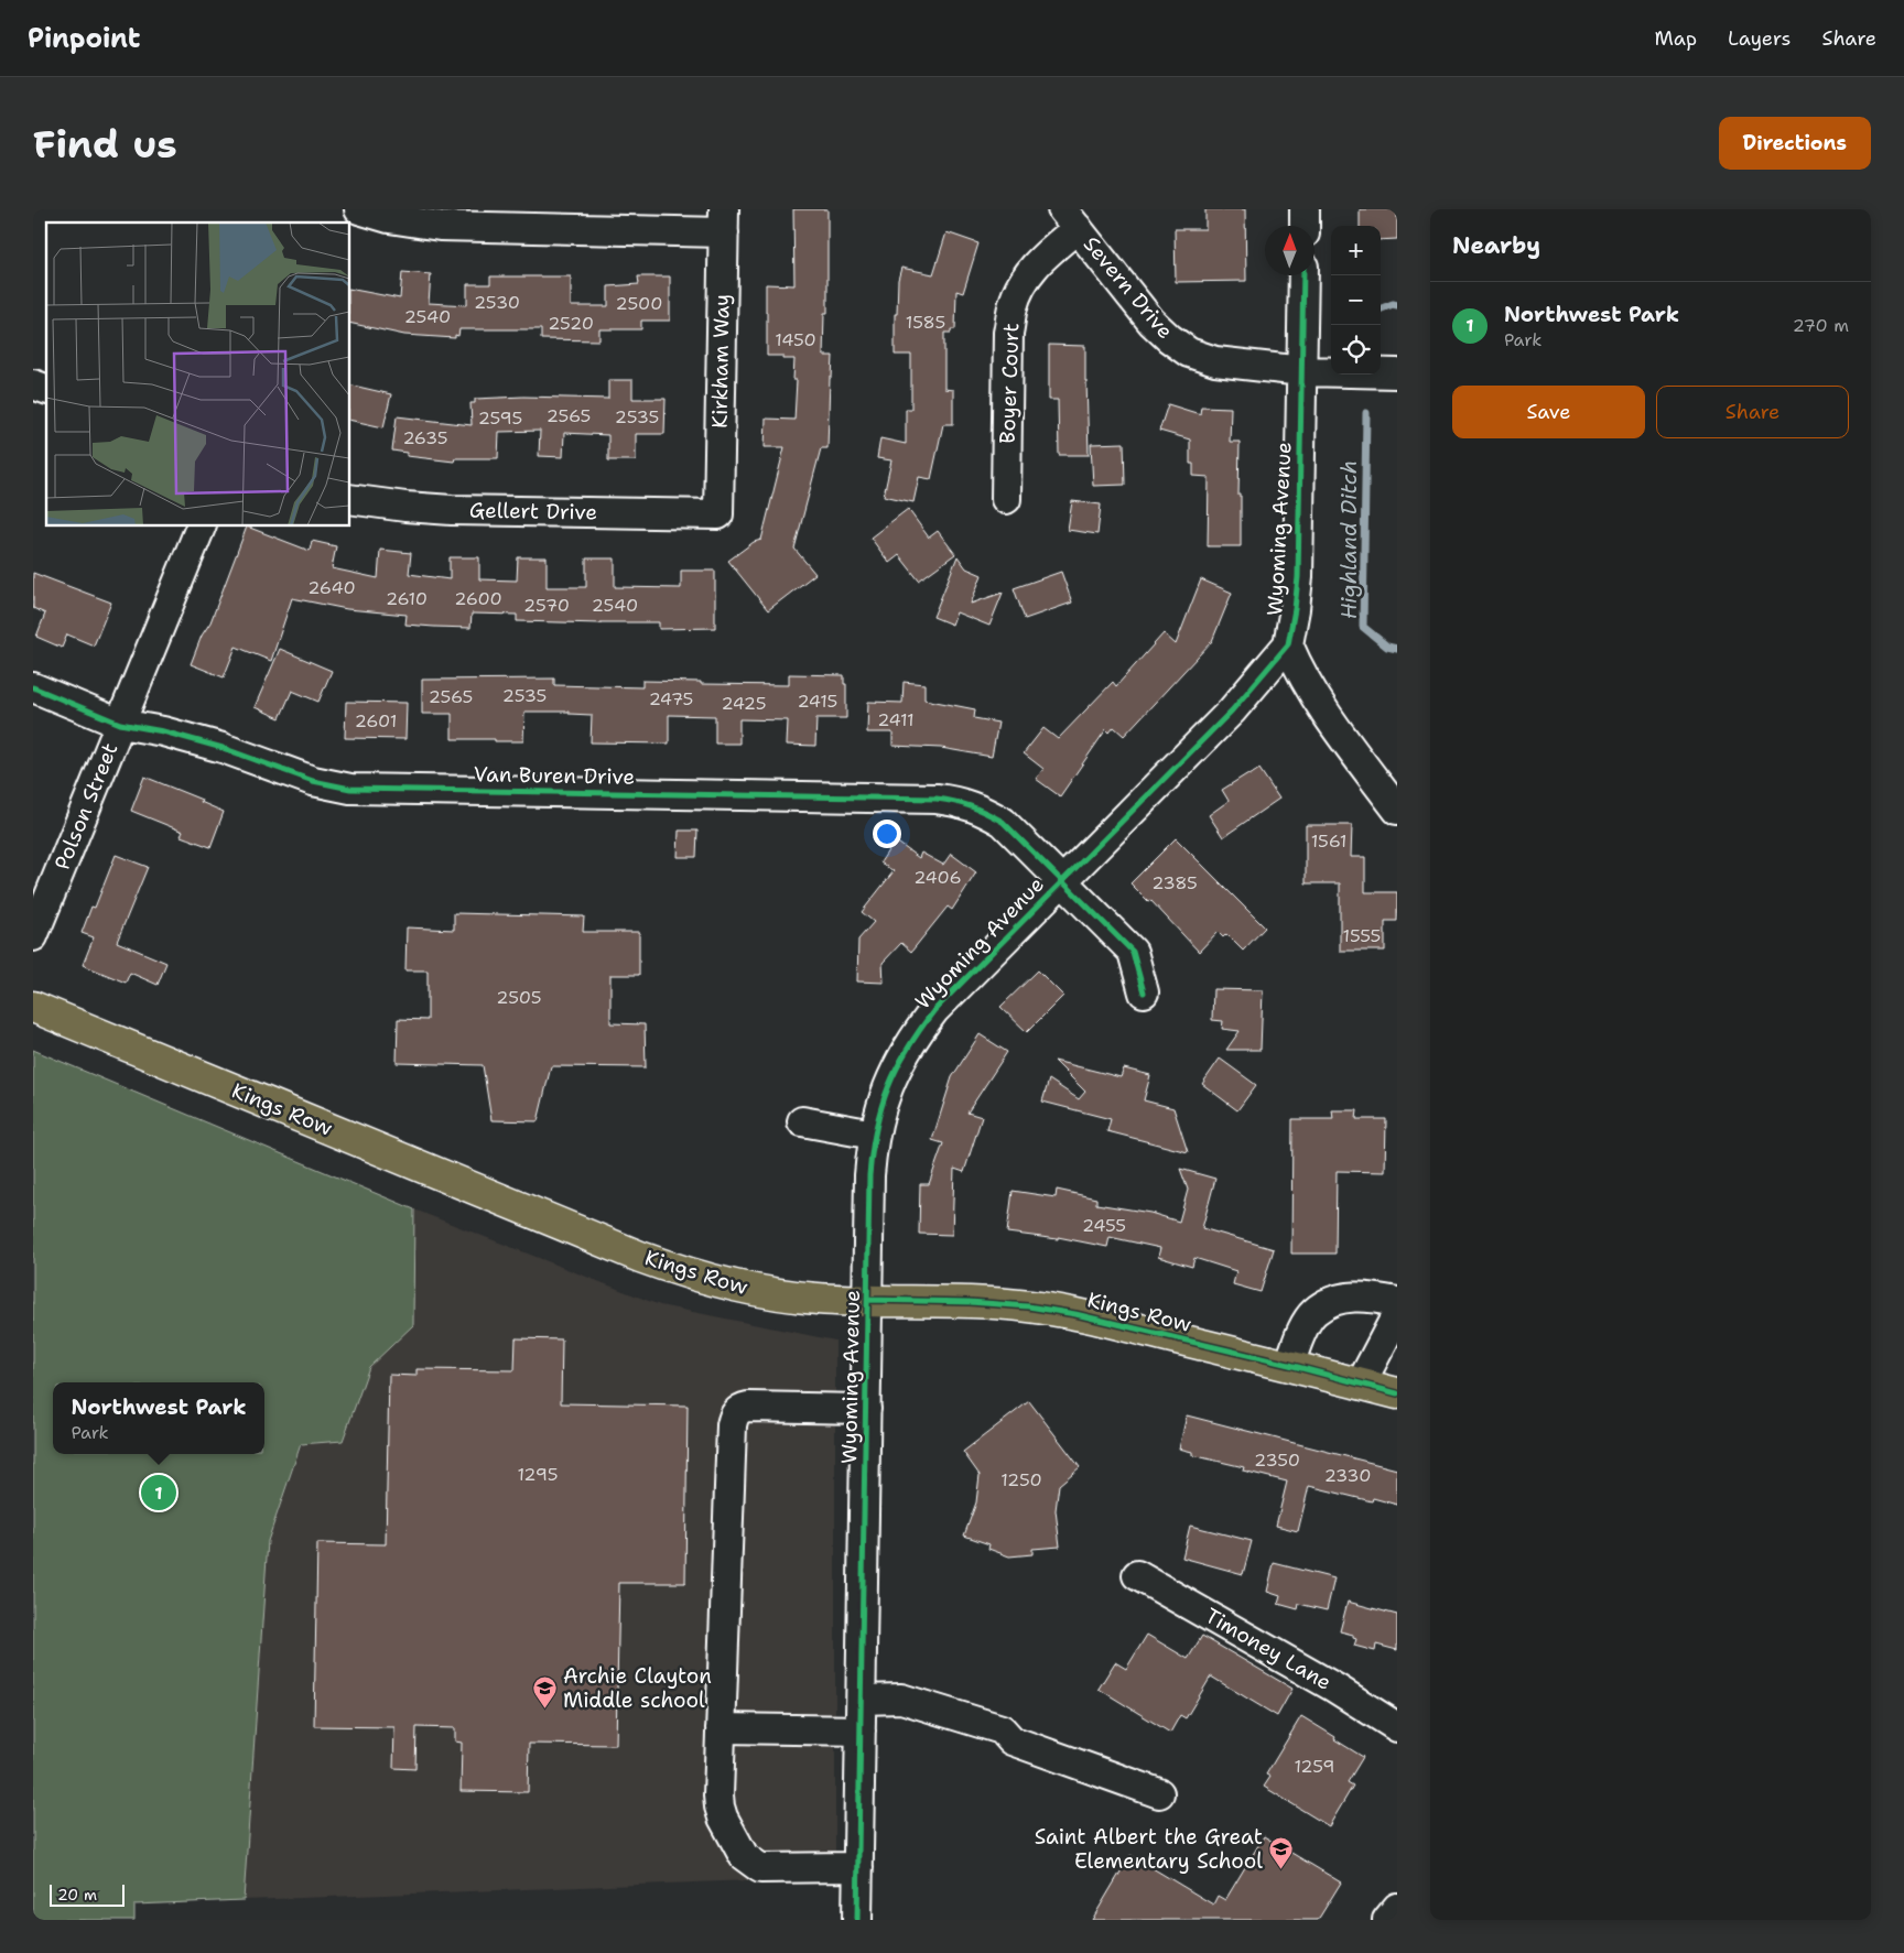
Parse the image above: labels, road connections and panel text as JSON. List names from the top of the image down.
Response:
{
  "streets": {
    "main road": ["Kings Row"],
    "street": [
      "Severn Drive",
      "Kirkham Way",
      "Boyer Court",
      "Gellert Drive",
      "Wyoming Avenue",
      "Van Buren Drive",
      "Polson Street",
      "Timoney Lane"
    ]
  },
  "crossings": [
    ["Severn Drive", "Boyer Court"],
    ["Severn Drive", "Wyoming Avenue"],
    ["Kirkham Way", "Gellert Drive"],
    ["Wyoming Avenue", "Van Buren Drive"],
    ["Wyoming Avenue", "Kings Row"],
    ["Van Buren Drive", "Polson Street"]
  ],
  "water": ["Highland Ditch"],
  "places": {
    "school or university": ["Archie Clayton Middle school", "Saint Albert the Great Elementary School"]
  },
  "house_numbers": [
    "2530",
    "2500",
    "2540",
    "1585",
    "2520",
    "1450",
    "2565",
    "2535",
    "2595",
    "2635",
    "2640",
    "2610",
    "2600",
    "2570",
    "2540",
    "2535",
    "2565",
    "2475",
    "2415",
    "2425",
    "2411",
    "2601",
    "1561",
    "2406",
    "2385",
    "1555",
    "2505",
    "2455",
    "2350",
    "1295",
    "2330",
    "1250",
    "1259"
  ],
  "scale_bar": "20 m",
  "north": "top",
  "page": {
    "header": "Pinpoint",
    "nav": ["Map", "Layers", "Share"],
    "buttons": [
      "Directions",
      ["Save", "Share"]
    ],
    "title": "Find us",
    "heading": "Nearby",
    "map_buttons": ["+", "−"],
    "list": [
      {
        "mark": "1",
        "name": "Northwest Park",
        "note": "Park",
        "value": "270 m"
      }
    ],
    "popup": ["Northwest Park", "Park"],
    "pins": "1",
    "scale": "20 m"
  }
}
